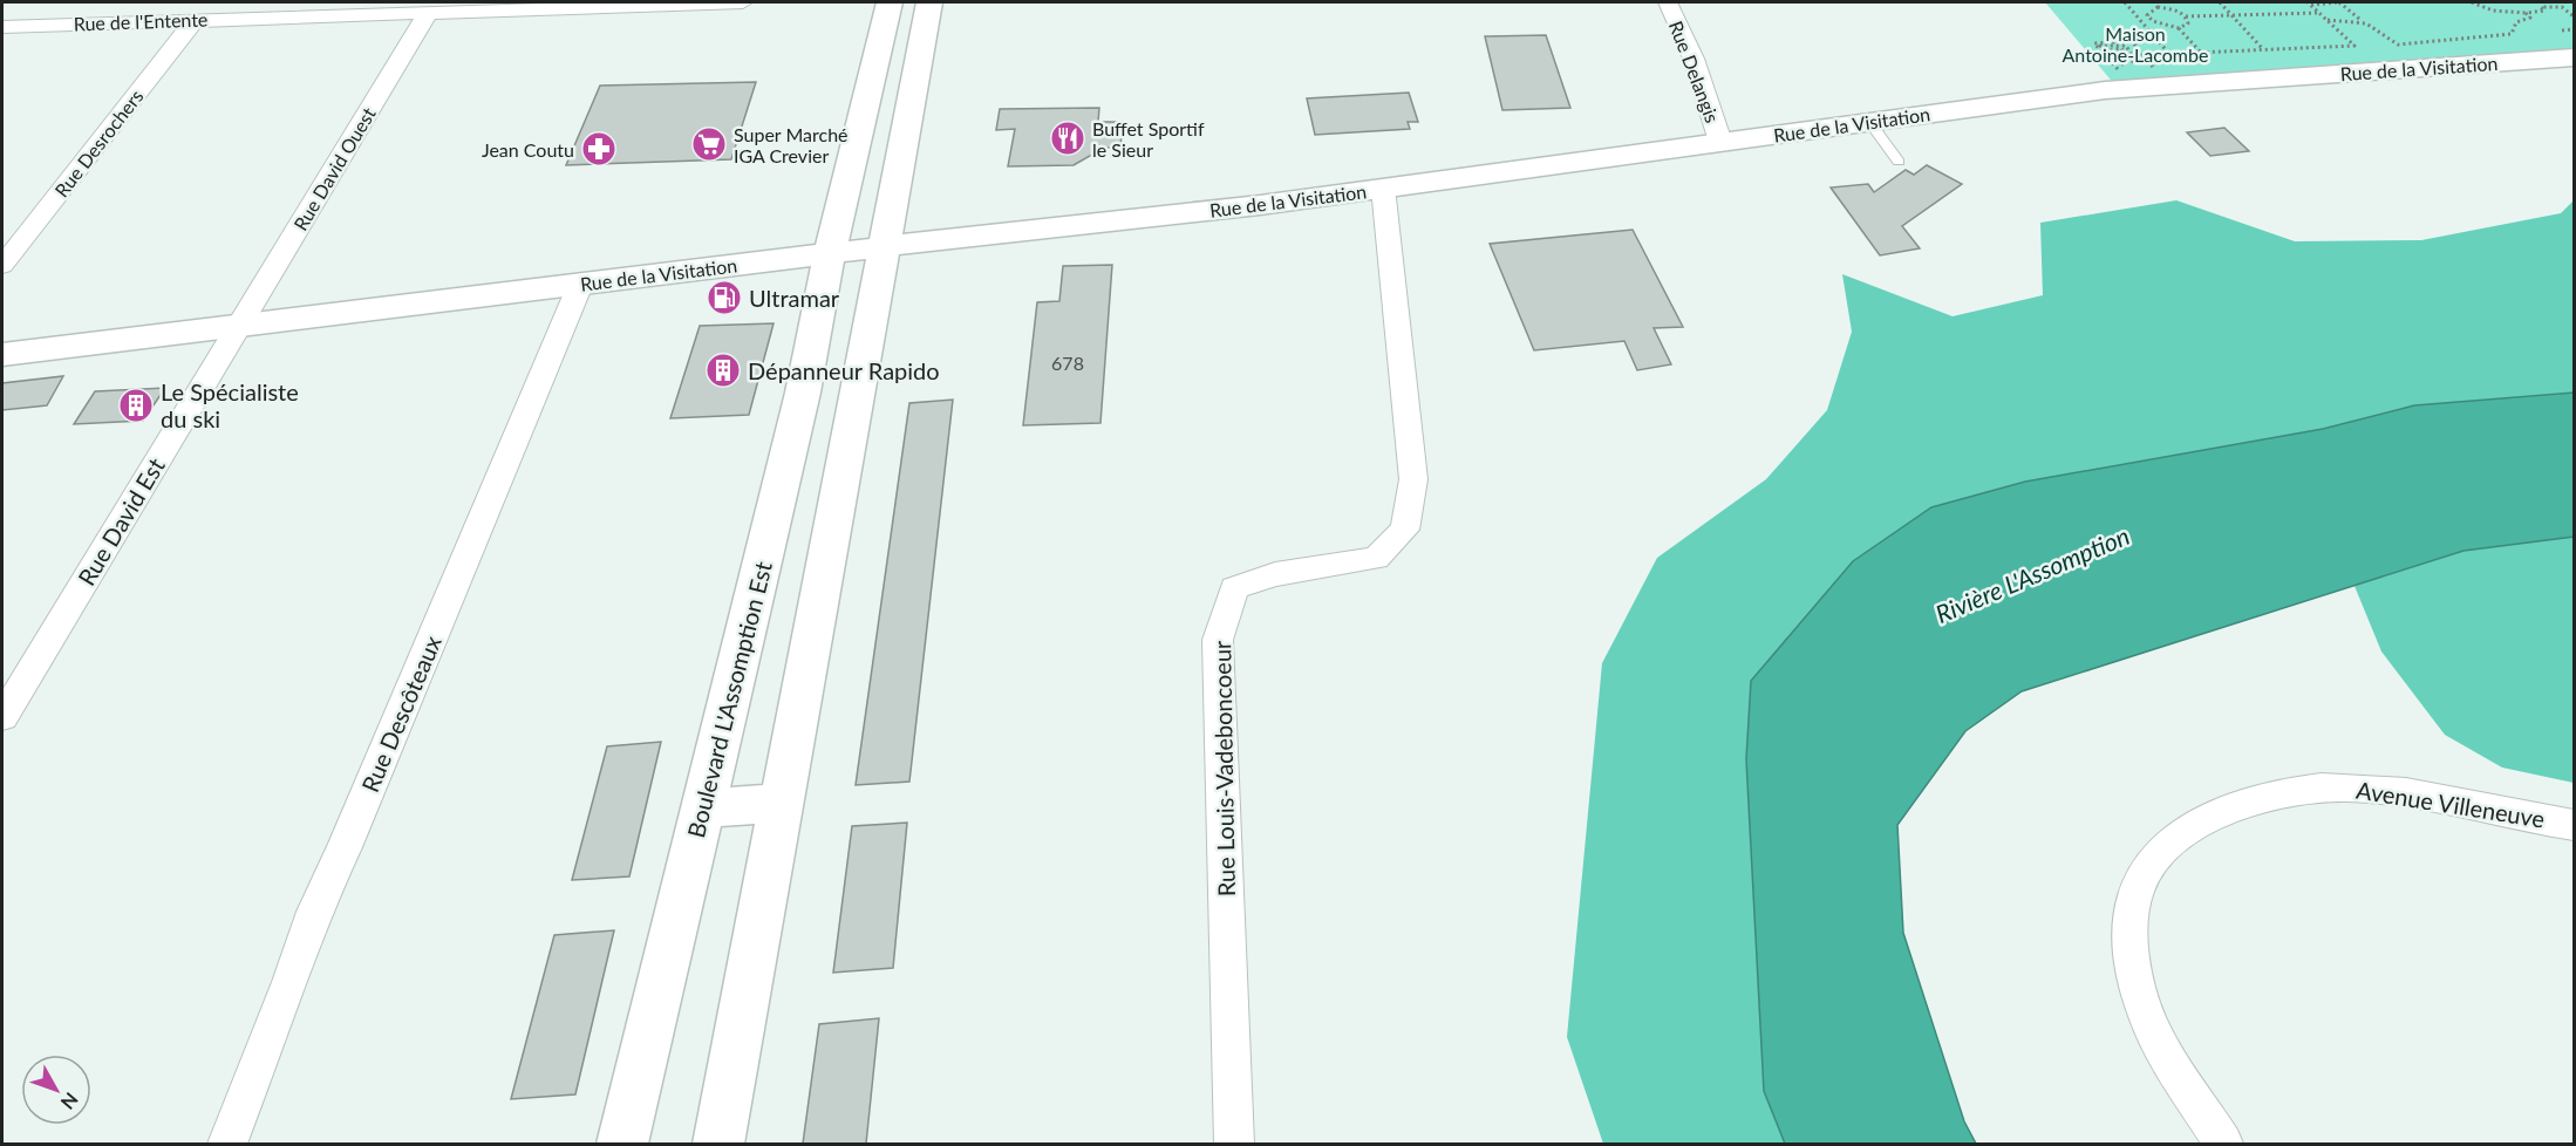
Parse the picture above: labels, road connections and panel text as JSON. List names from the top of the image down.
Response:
{
  "streets": {
    "street": [
      "Rue de l'Entente",
      "Rue de la Visitation",
      "Rue Delangis",
      "Rue Desrochers",
      "Rue David Ouest",
      "Rue David Est",
      "Boulevard L'Assomption Est",
      "Rue Descôteaux",
      "Rue Louis-Vadeboncoeur",
      "Avenue Villeneuve"
    ]
  },
  "crossings": [
    ["Rue de l'Entente", "Rue Desrochers"],
    ["Rue de l'Entente", "Rue David Ouest"],
    ["Rue de la Visitation", "Rue Delangis"],
    ["Rue de la Visitation", "Rue David Ouest"],
    ["Rue de la Visitation", "Rue David Est"],
    ["Rue de la Visitation", "Boulevard L'Assomption Est"],
    ["Rue de la Visitation", "Rue Descôteaux"],
    ["Rue de la Visitation", "Rue Louis-Vadeboncoeur"],
    ["Rue David Ouest", "Rue David Est"]
  ],
  "water": ["Rivière L'Assomption"],
  "parks": ["Maison Antoine-Lacombe"],
  "places": {
    "restaurant": ["Buffet Sportif le Sieur"],
    "supermarket": ["Super Marché IGA Crevier"],
    "pharmacy": ["Jean Coutu"],
    "fuel station": ["Ultramar"],
    "building": ["Dépanneur Rapido", "Le Spécialiste du ski"]
  },
  "house_numbers": ["678"],
  "north": "bottom right"
}
